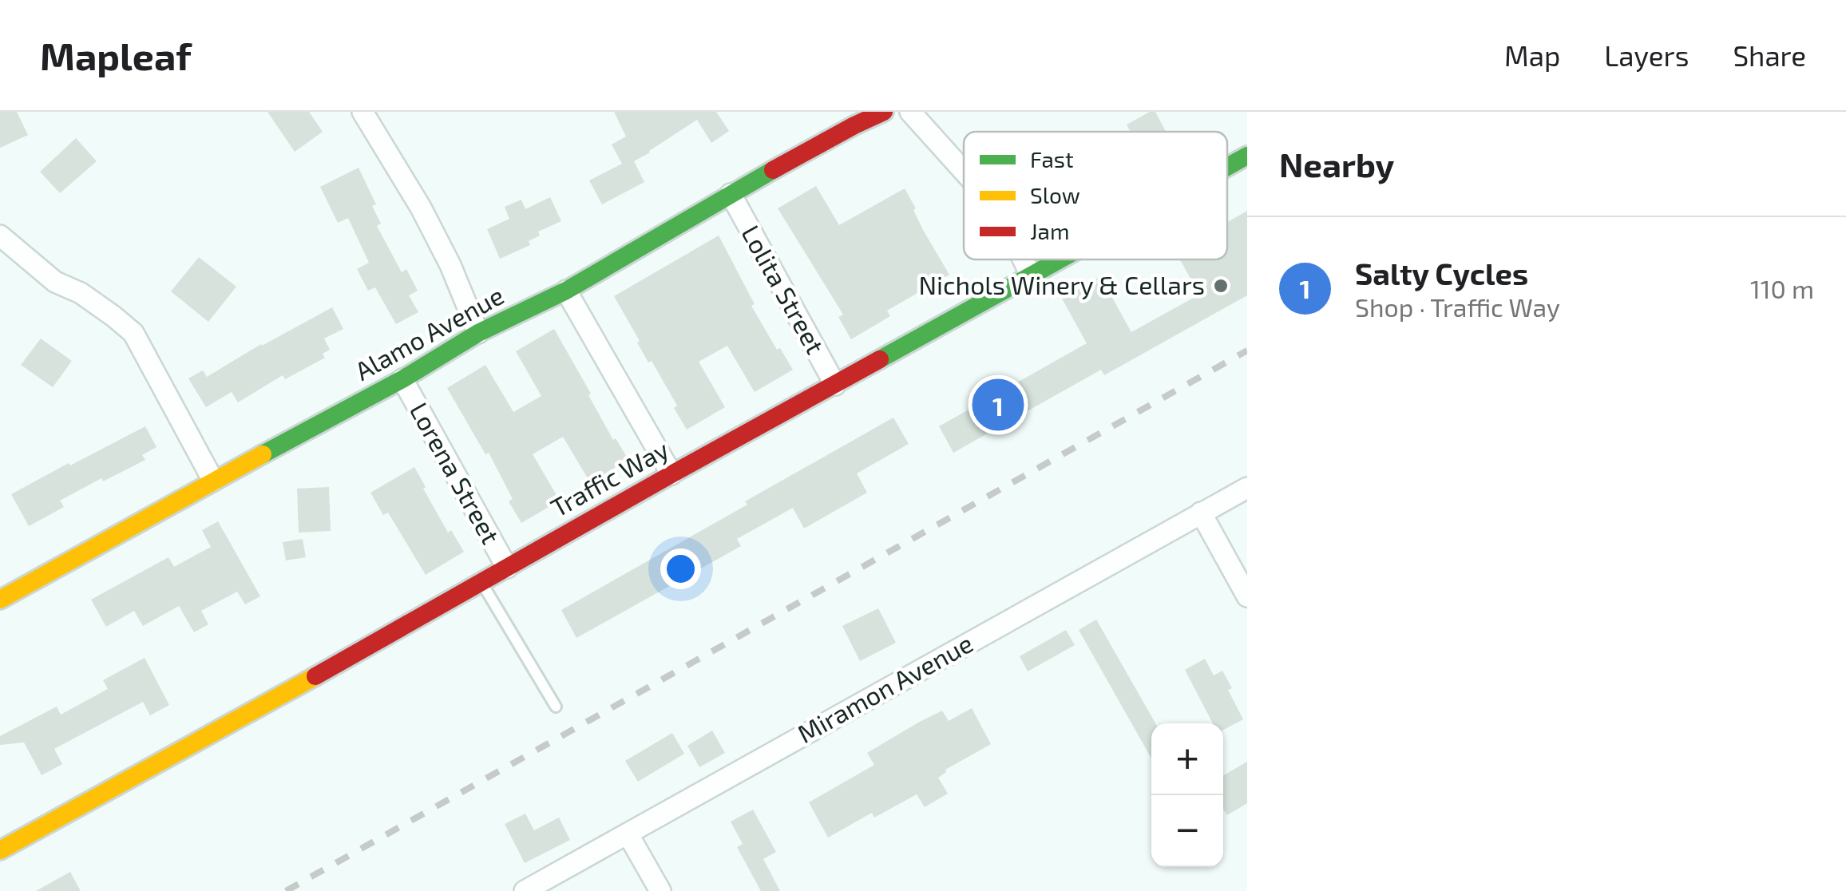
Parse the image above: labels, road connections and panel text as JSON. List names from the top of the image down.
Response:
{
  "streets": {
    "street": [
      "Lolita Street",
      "Alamo Avenue",
      "Lorena Street",
      "Traffic Way",
      "Miramon Avenue"
    ]
  },
  "crossings": [
    ["Lolita Street", "Alamo Avenue"],
    ["Lolita Street", "Traffic Way"],
    ["Alamo Avenue", "Lorena Street"],
    ["Lorena Street", "Traffic Way"]
  ],
  "places": ["Nichols Winery & Cellars"],
  "legend": ["Fast", "Slow", "Jam"],
  "page": {
    "header": "Mapleaf",
    "nav": ["Map", "Layers", "Share"],
    "heading": "Nearby",
    "list": [
      {
        "mark": "1",
        "name": "Salty Cycles",
        "note": "Shop · Traffic Way",
        "value": "110 m"
      }
    ],
    "pins": "1",
    "map_buttons": ["+", "−"]
  }
}
